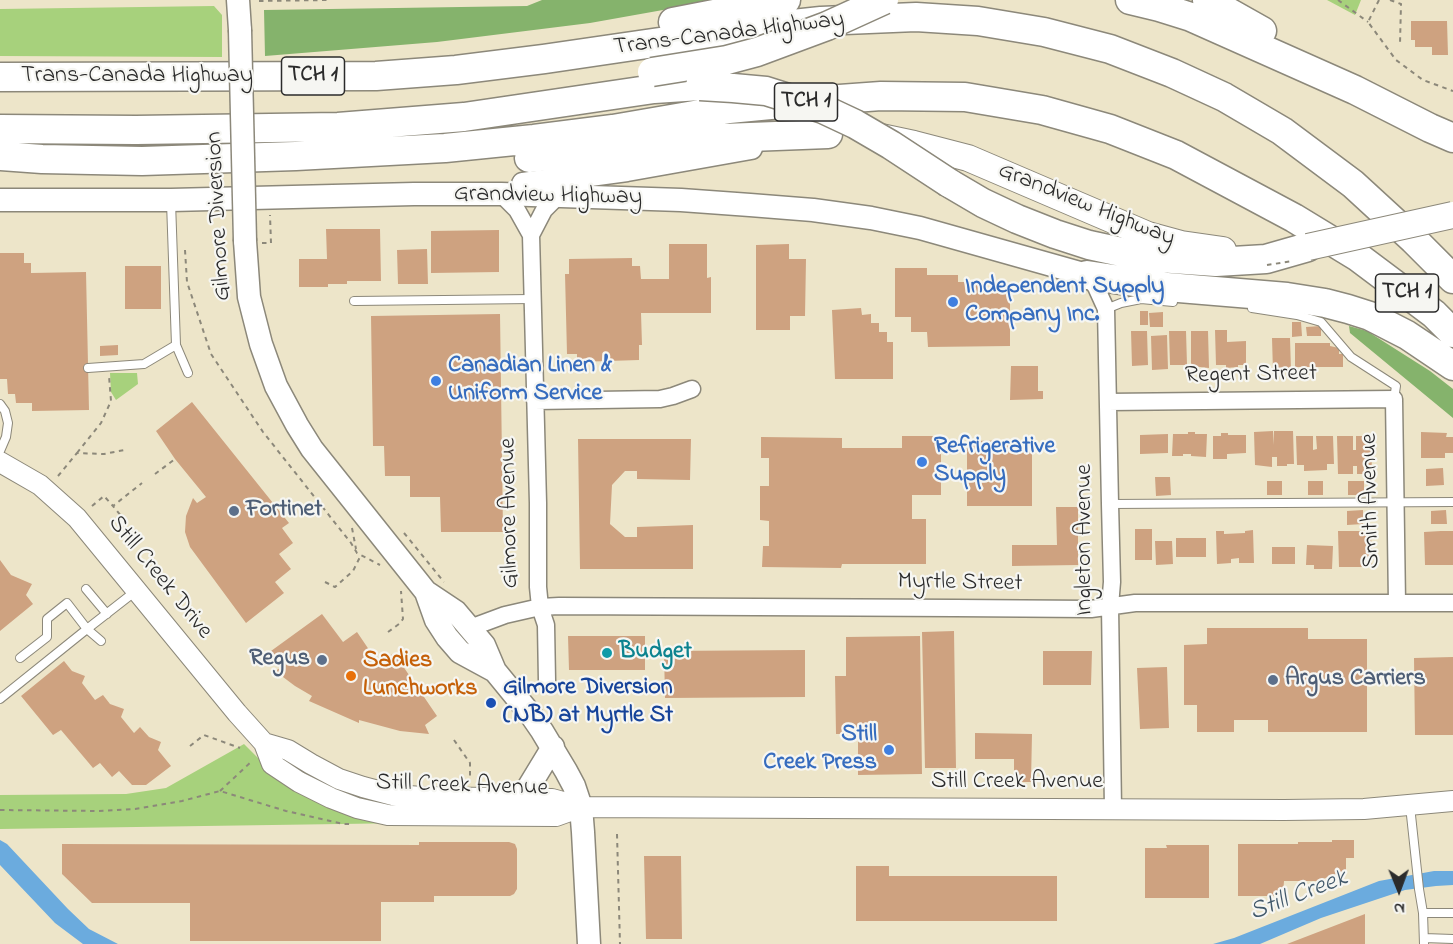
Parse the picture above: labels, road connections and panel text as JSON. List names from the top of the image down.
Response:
{
  "streets": {
    "highway": ["Trans-Canada Highway", "TCH 1"],
    "main road": ["Grandview Highway", "Gilmore Diversion"],
    "street": [
      "Regent Street",
      "Smith Avenue",
      "Gilmore Avenue",
      "Ingleton Avenue",
      "Still Creek Drive",
      "Myrtle Street",
      "Still Creek Avenue"
    ]
  },
  "crossings": [
    ["Grandview Highway", "Gilmore Avenue"],
    ["Grandview Highway", "Ingleton Avenue"],
    ["Gilmore Diversion", "Myrtle Street"],
    ["Gilmore Diversion", "Still Creek Avenue"],
    ["Regent Street", "Smith Avenue"],
    ["Regent Street", "Ingleton Avenue"],
    ["Smith Avenue", "Myrtle Street"],
    ["Gilmore Avenue", "Myrtle Street"],
    ["Ingleton Avenue", "Myrtle Street"],
    ["Ingleton Avenue", "Still Creek Avenue"],
    ["Still Creek Drive", "Still Creek Avenue"]
  ],
  "water": ["Still Creek"],
  "places": [
    "Independent Supply Company Inc.",
    "Canadian Linen & Uniform Service",
    "Refrigerative Supply",
    "Fortinet",
    "Budget",
    "Regus",
    "Sadies Lunchworks",
    "Argus Carriers",
    "Gilmore Diversion (NB) at Myrtle St",
    "Still Creek Press"
  ],
  "north": "bottom"
}
